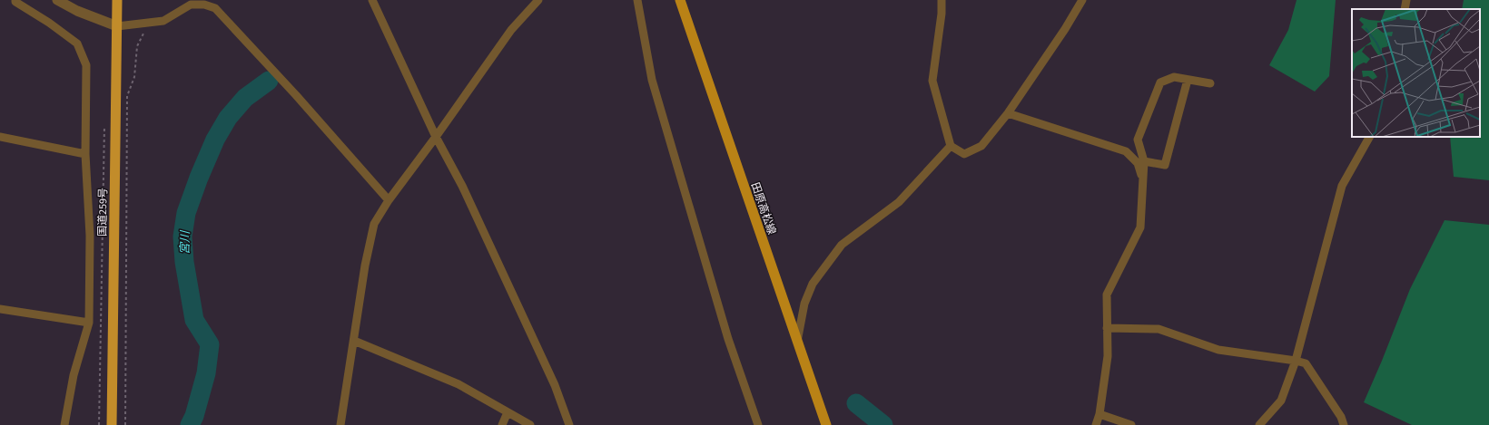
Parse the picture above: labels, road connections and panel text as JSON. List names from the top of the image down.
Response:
{
  "streets": {
    "highway": ["国道259号"],
    "main road": ["田原高松線"]
  },
  "water": ["宮川"]
}
